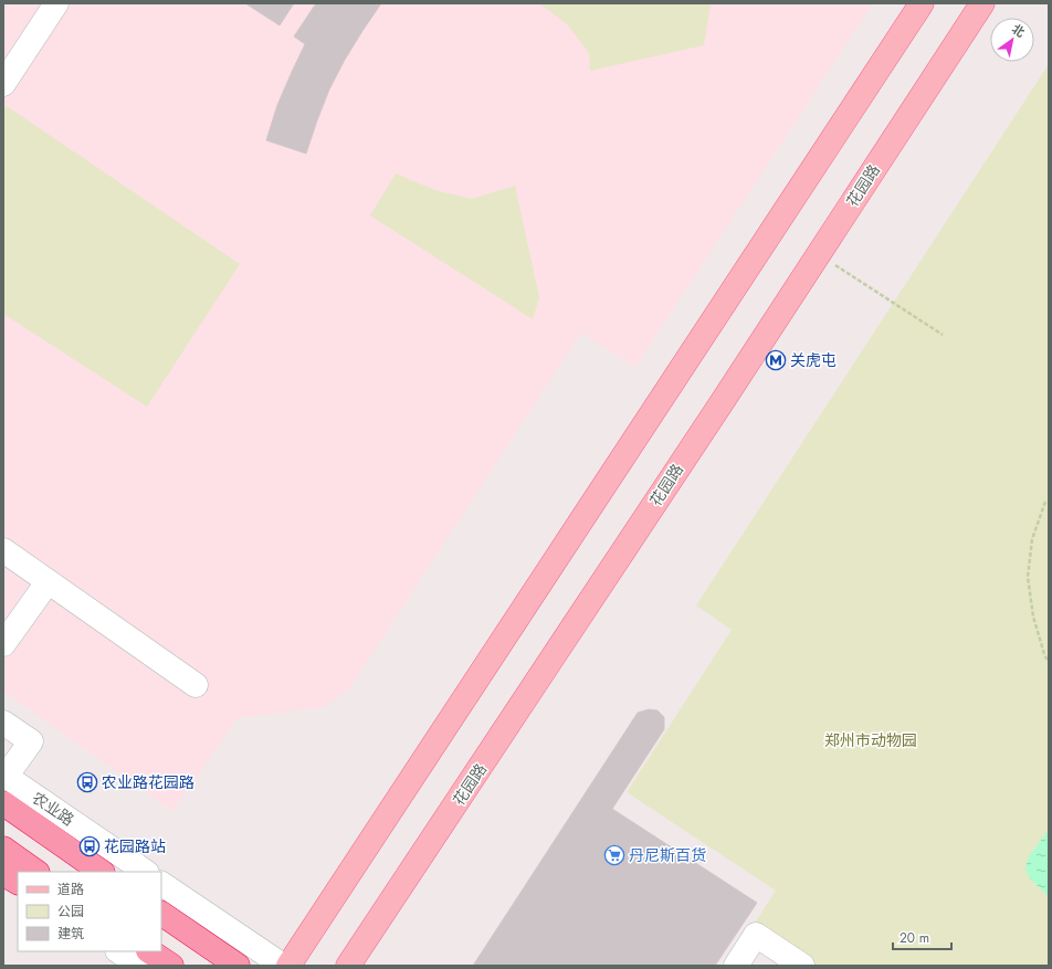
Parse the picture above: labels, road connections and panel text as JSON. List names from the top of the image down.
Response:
{
  "streets": {
    "main road": ["花园路"],
    "street": ["农业路"]
  },
  "parks": ["郑州市动物园"],
  "places": {
    "metro station": ["关虎屯"],
    "bus stop": ["农业路花园路", "花园路站"],
    "supermarket": ["丹尼斯百货"]
  },
  "legend": ["道路", "公园", "建筑"],
  "scale_bar": "20 m",
  "north": "top right"
}
